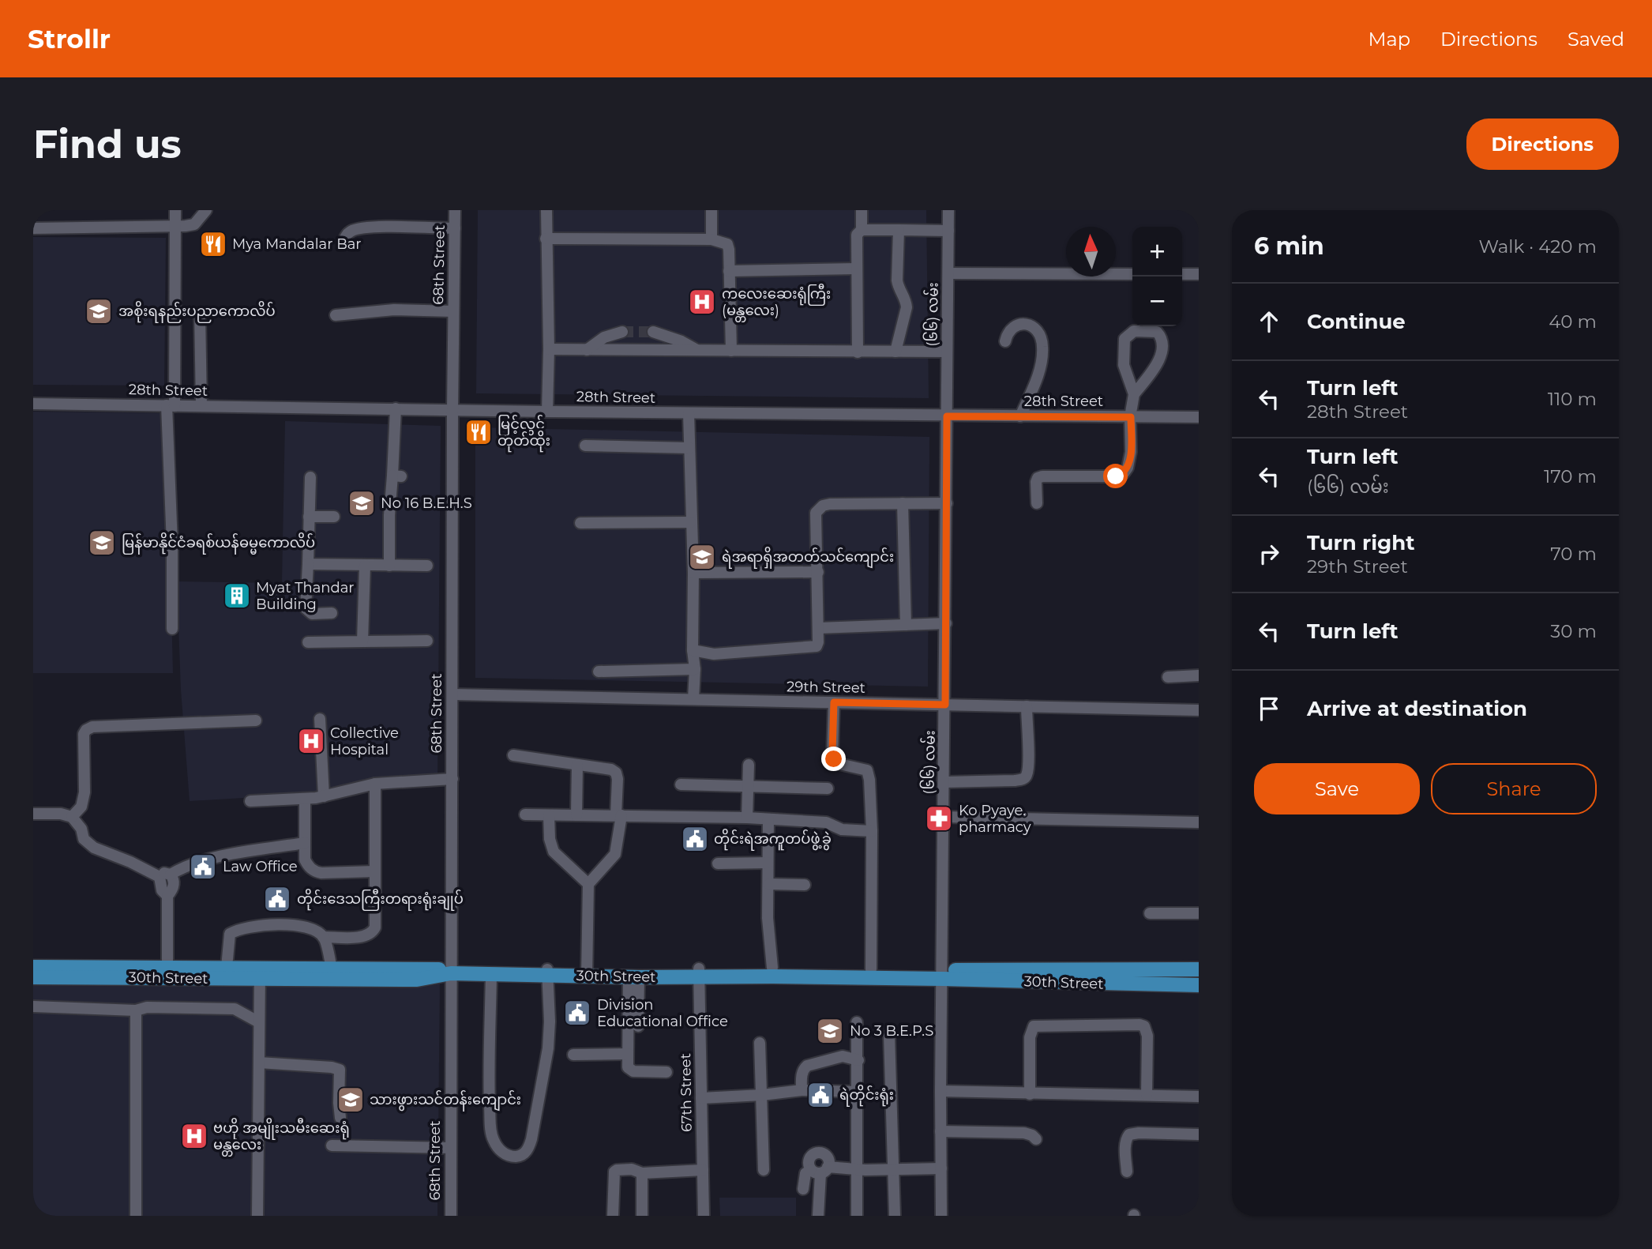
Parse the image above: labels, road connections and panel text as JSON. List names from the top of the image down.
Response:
{
  "streets": {
    "main road": ["30th Street"],
    "street": [
      "68th Street",
      "(၆၆) လမ်း",
      "28th Street",
      "29th Street",
      "67th Street"
    ]
  },
  "crossings": [
    ["68th Street", "28th Street"],
    ["68th Street", "29th Street"],
    ["68th Street", "30th Street"],
    ["(၆၆) လမ်း", "28th Street"],
    ["(၆၆) လမ်း", "29th Street"],
    ["(၆၆) လမ်း", "30th Street"],
    ["30th Street", "67th Street"]
  ],
  "places": {
    "restaurant": ["Mya Mandalar Bar", "မြင့်လွင် တုတ်ထိုး"],
    "hospital": ["ကလေးဆေးရုံကြီး (မန္တလေး)", "Collective Hospital", "ဗဟို အမျိုးသမီးဆေးရုံ မန္တလေး"],
    "school or university": [
      "အစိုးရနည်းပညာကောလိပ်",
      "No 16 B.E.H.S",
      "မြန်မာနိုင်ငံခရစ်ယန်ဓမ္မကောလိပ်",
      "ရဲအရာရှိအတတ်သင်ကျောင်း",
      "No 3 B.E.P.S",
      "သားဖွားသင်တန်းကျောင်း"
    ],
    "building": ["Myat Thandar Building"],
    "pharmacy": ["Ko Pyaye. pharmacy"],
    "public building": [
      "တိုင်းရဲအကူတပ်ဖွဲ့ခွဲ",
      "Law Office",
      "တိုင်းဒေသကြီးတရားရုံးချုပ်",
      "Division Educational Office",
      "ရဲတိုင်းရုံး"
    ]
  },
  "north": "top",
  "page": {
    "header": "Strollr",
    "nav": ["Map", "Directions", "Saved"],
    "buttons": [
      "Directions",
      ["Save", "Share"]
    ],
    "title": "Find us",
    "heading": ["6 min", "Walk · 420 m"],
    "map_buttons": ["+", "−"],
    "list": [
      ["Continue", "40 m"],
      ["Turn left", "28th Street", "110 m"],
      ["Turn left", "(၆၆) လမ်း", "170 m"],
      ["Turn right", "29th Street", "70 m"],
      ["Turn left", "30 m"],
      "Arrive at destination"
    ]
  }
}
